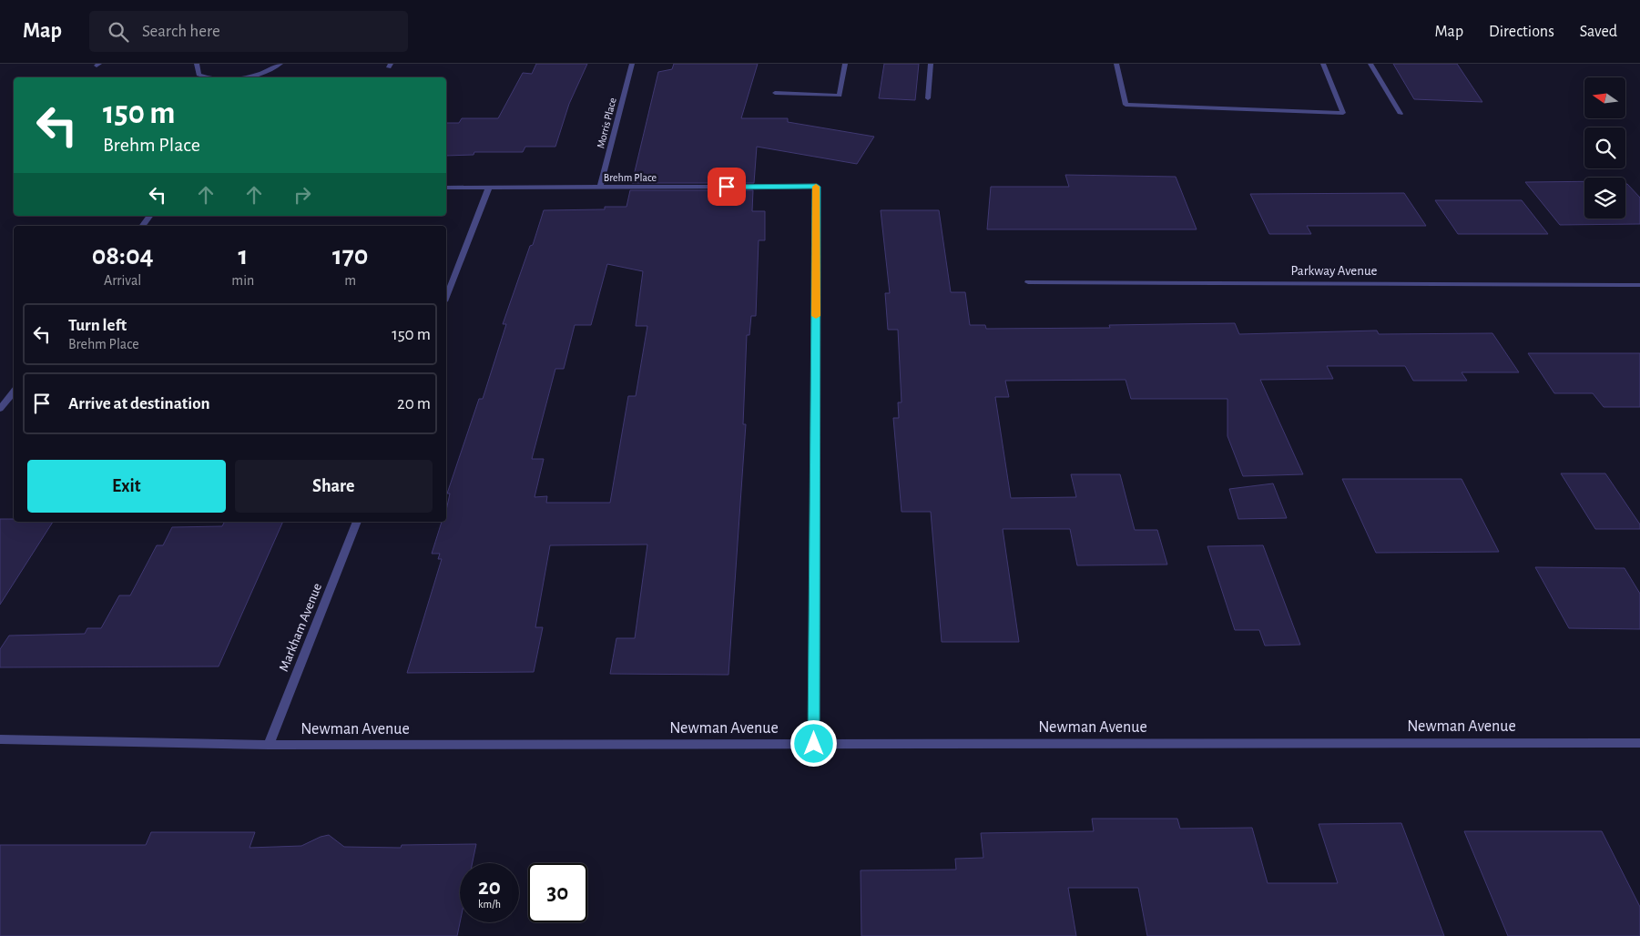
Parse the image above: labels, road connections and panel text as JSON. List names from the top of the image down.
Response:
{
  "streets": {
    "street": [
      "Morris Place",
      "Brehm Place",
      "Parkway Avenue",
      "Markham Avenue",
      "Newman Avenue"
    ]
  },
  "crossings": [
    ["Morris Place", "Brehm Place"],
    ["Brehm Place", "Newman Avenue"],
    ["Markham Avenue", "Newman Avenue"]
  ],
  "north": "left",
  "page": {
    "header": "Map",
    "search": "Search here",
    "nav": ["Map", "Directions", "Saved"],
    "turn": ["150 m", "Brehm Place"],
    "eta": [
      "08:04",
      "Arrival",
      "1",
      "min",
      "170",
      "m"
    ],
    "list": [
      {
        "name": "Turn left",
        "note": "Brehm Place",
        "value": "150 m"
      },
      {
        "name": "Arrive at destination",
        "value": "20 m"
      }
    ],
    "buttons": ["Exit", "Share"],
    "speed": "20 km/h",
    "limit": "30"
  }
}
